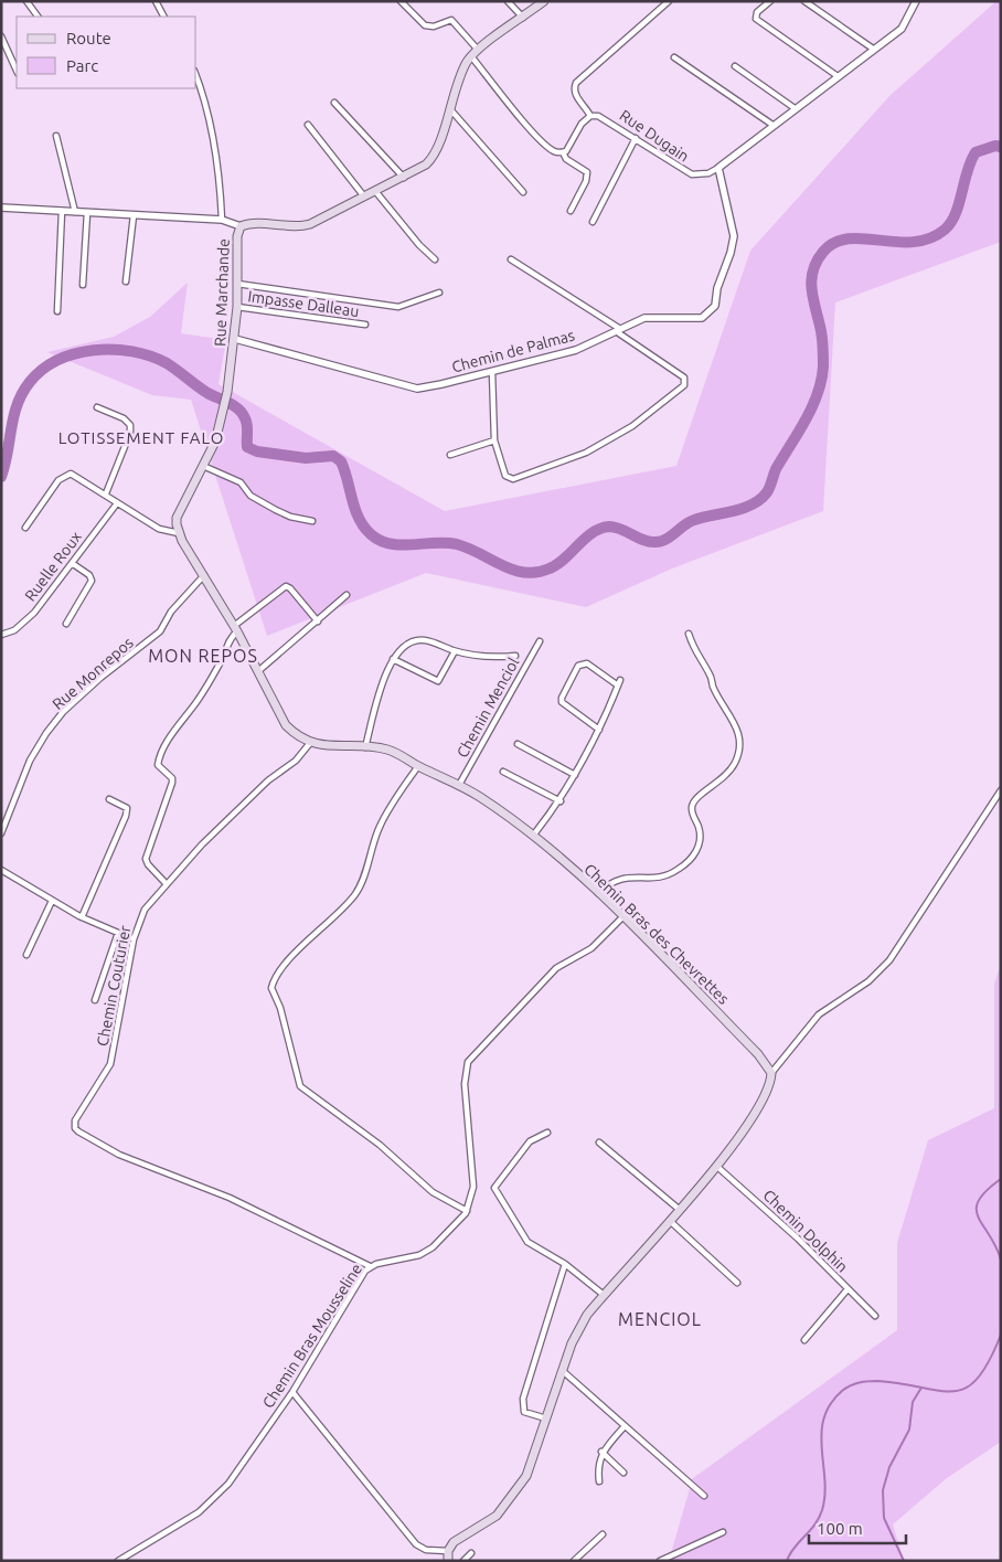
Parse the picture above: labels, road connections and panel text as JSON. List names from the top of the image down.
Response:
{
  "streets": {
    "main road": ["Rue Marchande", "Chemin Bras des Chevrettes"],
    "street": [
      "Rue Dugain",
      "Impasse Dalleau",
      "Chemin de Palmas",
      "Ruelle Roux",
      "Rue Monrepos",
      "Chemin Menciol",
      "Chemin Couturier",
      "Chemin Dolphin",
      "Chemin Bras Mousseline"
    ]
  },
  "crossings": [
    ["Rue Dugain", "Chemin de Palmas"],
    ["Rue Marchande", "Impasse Dalleau"],
    ["Rue Marchande", "Chemin de Palmas"],
    ["Chemin Menciol", "Chemin Bras des Chevrettes"],
    ["Chemin Bras des Chevrettes", "Chemin Couturier"],
    ["Chemin Bras des Chevrettes", "Chemin Bras Mousseline"],
    ["Chemin Couturier", "Chemin Bras Mousseline"]
  ],
  "districts": ["LOTISSEMENT FALO", "MON REPOS", "MENCIOL"],
  "legend": ["Route", "Parc"],
  "scale_bar": "100 m"
}
